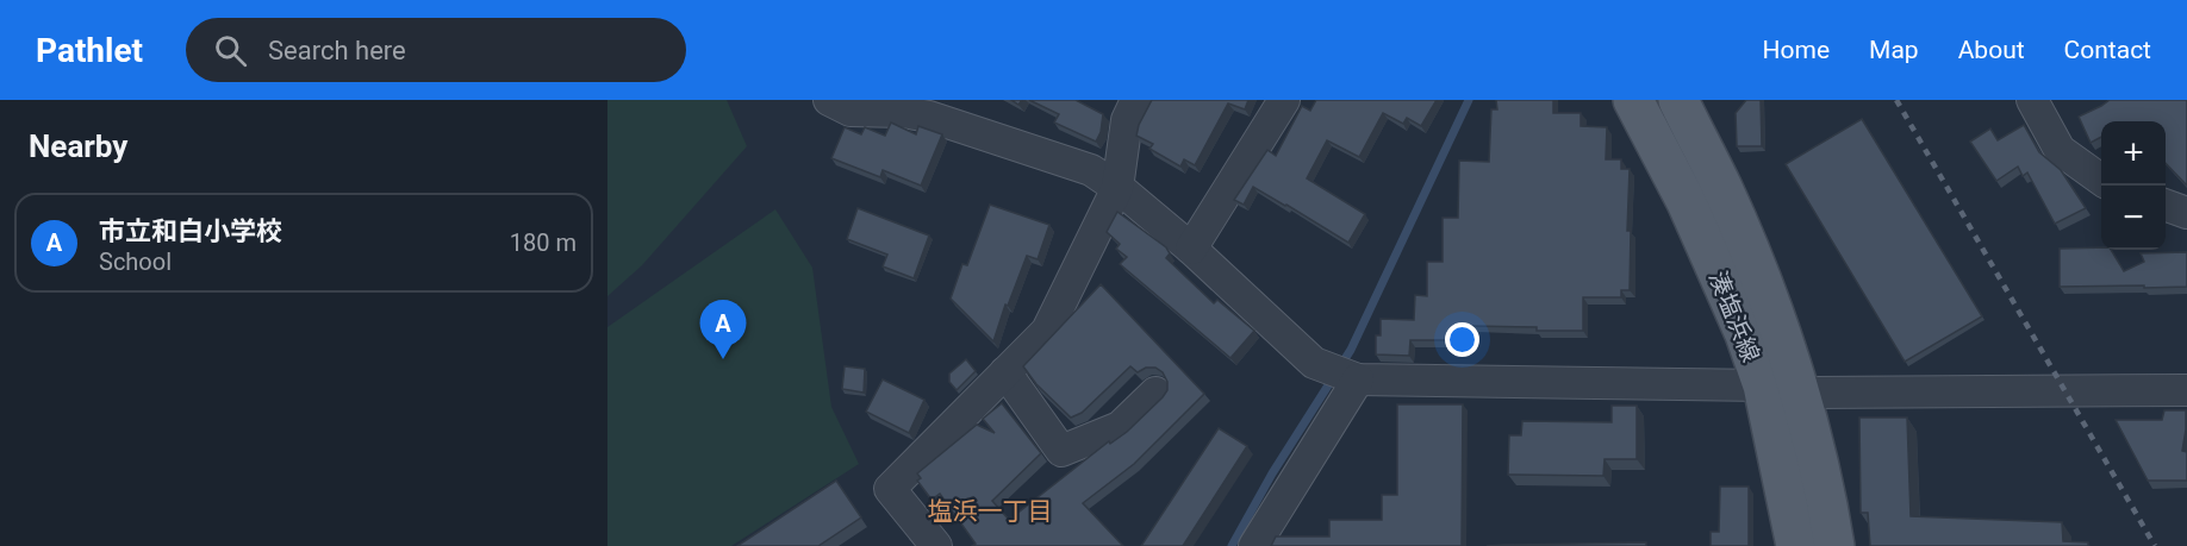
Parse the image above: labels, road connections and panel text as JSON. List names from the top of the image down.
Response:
{
  "streets": {
    "main road": ["湊塩浜線"]
  },
  "districts": ["塩浜一丁目"],
  "page": {
    "header": "Pathlet",
    "search": "Search here",
    "nav": [
      "Home",
      "Map",
      "About",
      "Contact"
    ],
    "heading": "Nearby",
    "map_buttons": ["+", "−"],
    "list": [
      {
        "mark": "A",
        "name": "市立和白小学校",
        "note": "School",
        "value": "180 m"
      }
    ],
    "pins": "A"
  }
}
